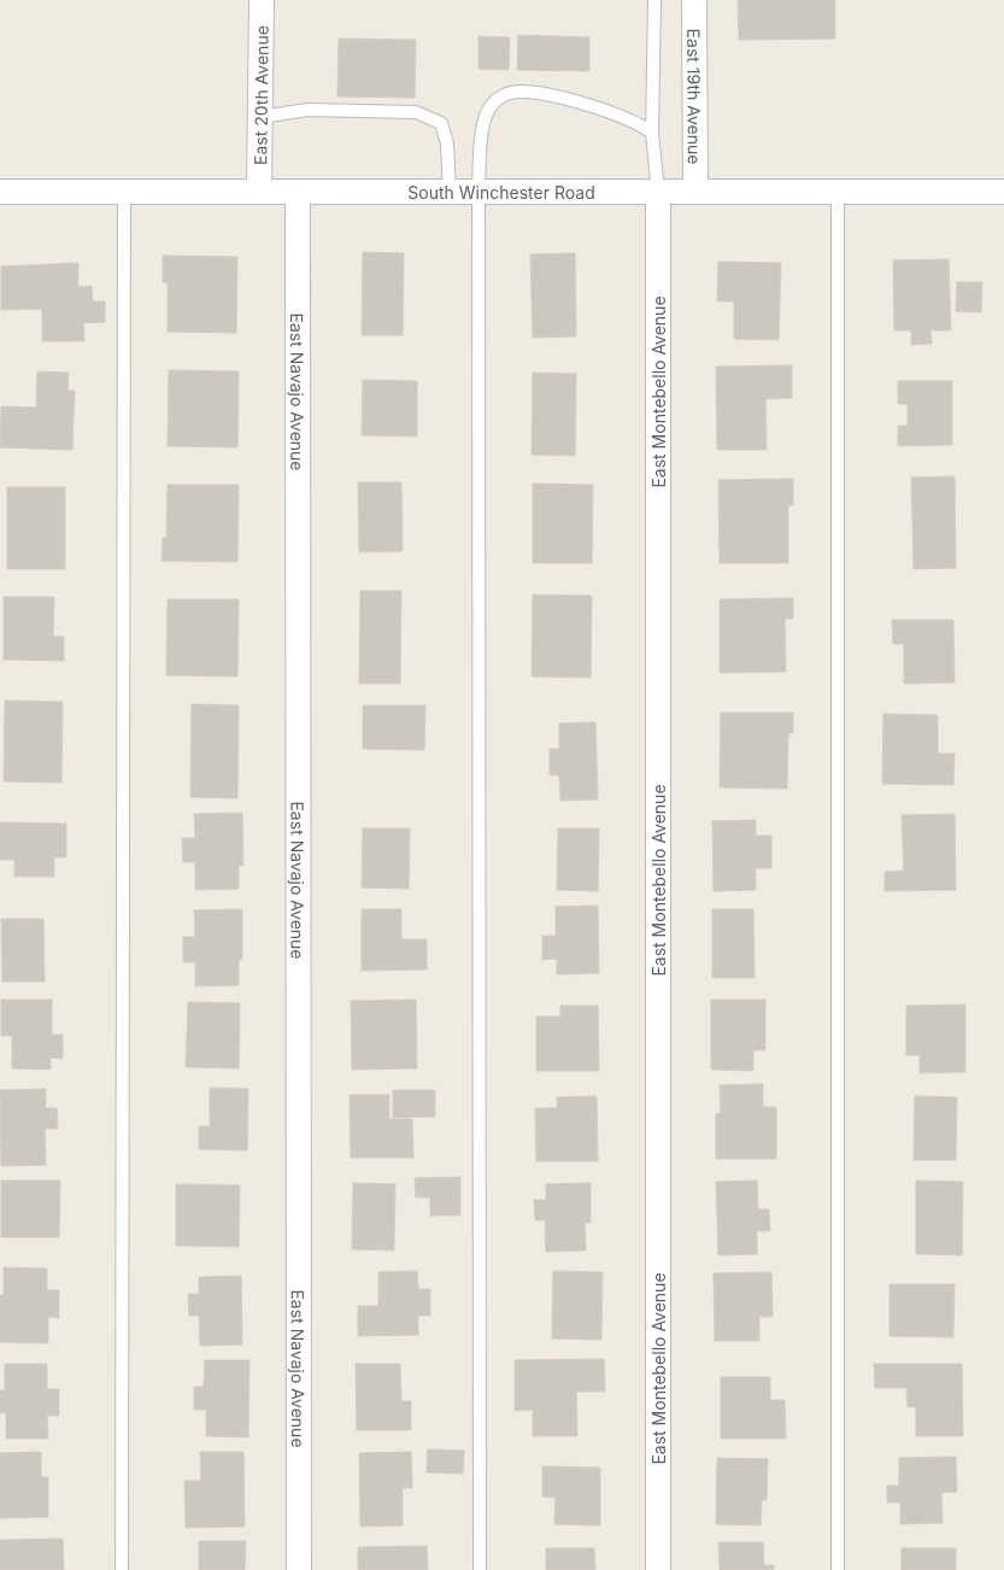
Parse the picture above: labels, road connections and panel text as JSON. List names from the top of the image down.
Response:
{
  "streets": {
    "street": [
      "East 20th Avenue",
      "East 19th Avenue",
      "South Winchester Road",
      "East Navajo Avenue",
      "East Montebello Avenue"
    ]
  },
  "crossings": [
    ["East 20th Avenue", "South Winchester Road"],
    ["East 19th Avenue", "South Winchester Road"],
    ["South Winchester Road", "East Navajo Avenue"],
    ["South Winchester Road", "East Montebello Avenue"]
  ]
}
